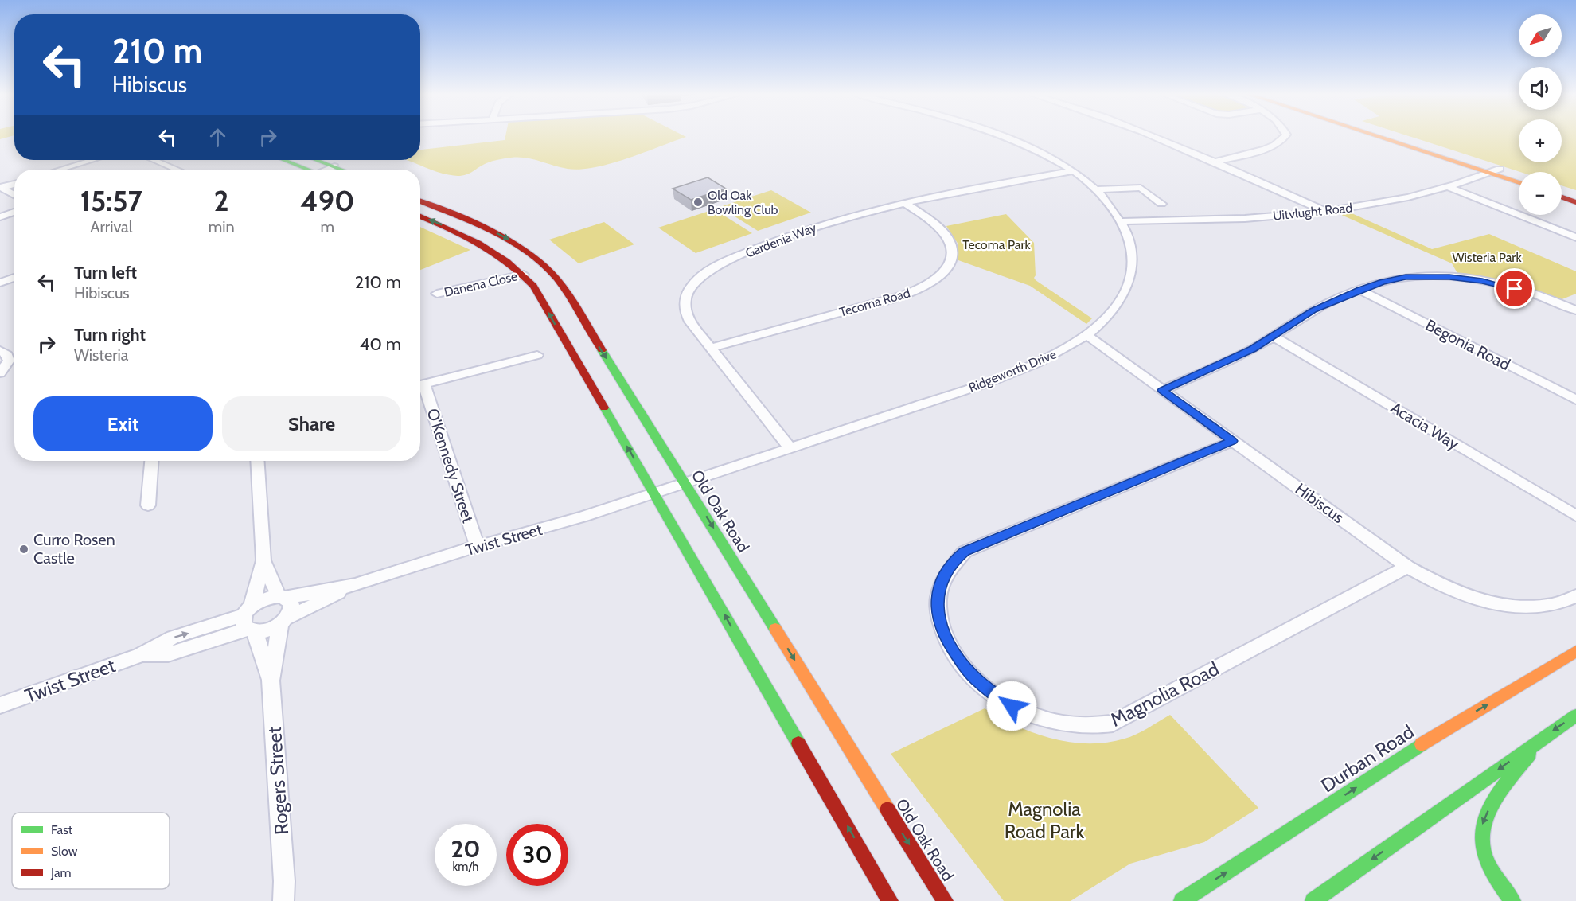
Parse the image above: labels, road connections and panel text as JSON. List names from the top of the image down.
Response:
{
  "streets": {
    "main road": ["Old Oak Road", "Durban Road"],
    "street": [
      "Uitvlught Road",
      "Gardenia Way",
      "Danena Close",
      "Tecoma Road",
      "Begonia Road",
      "Ridgeworth Drive",
      "Acacia Way",
      "O'Kennedy Street",
      "Hibiscus",
      "Twist Street",
      "Magnolia Road",
      "Rogers Street"
    ]
  },
  "crossings": [
    ["Uitvlught Road", "Ridgeworth Drive"],
    ["Gardenia Way", "Tecoma Road"],
    ["Gardenia Way", "Ridgeworth Drive"],
    ["Ridgeworth Drive", "Hibiscus"],
    ["Ridgeworth Drive", "Old Oak Road"],
    ["Ridgeworth Drive", "Twist Street"],
    ["O'Kennedy Street", "Twist Street"],
    ["Hibiscus", "Magnolia Road"],
    ["Old Oak Road", "Twist Street"],
    ["Twist Street", "Rogers Street"]
  ],
  "parks": ["Tecoma Park", "Wisteria Park", "Magnolia Road Park"],
  "places": ["Old Oak Bowling Club", "Curro Rosen Castle"],
  "legend": ["Fast", "Slow", "Jam"],
  "north": "bottom left",
  "page": {
    "map_buttons": ["+", "−"],
    "turn": ["210 m", "Hibiscus"],
    "eta": [
      "15:57",
      "Arrival",
      "2",
      "min",
      "490",
      "m"
    ],
    "list": [
      {
        "name": "Turn left",
        "note": "Hibiscus",
        "value": "210 m"
      },
      {
        "name": "Turn right",
        "note": "Wisteria",
        "value": "40 m"
      }
    ],
    "buttons": ["Exit", "Share"],
    "speed": "20 km/h",
    "limit": "30"
  }
}
